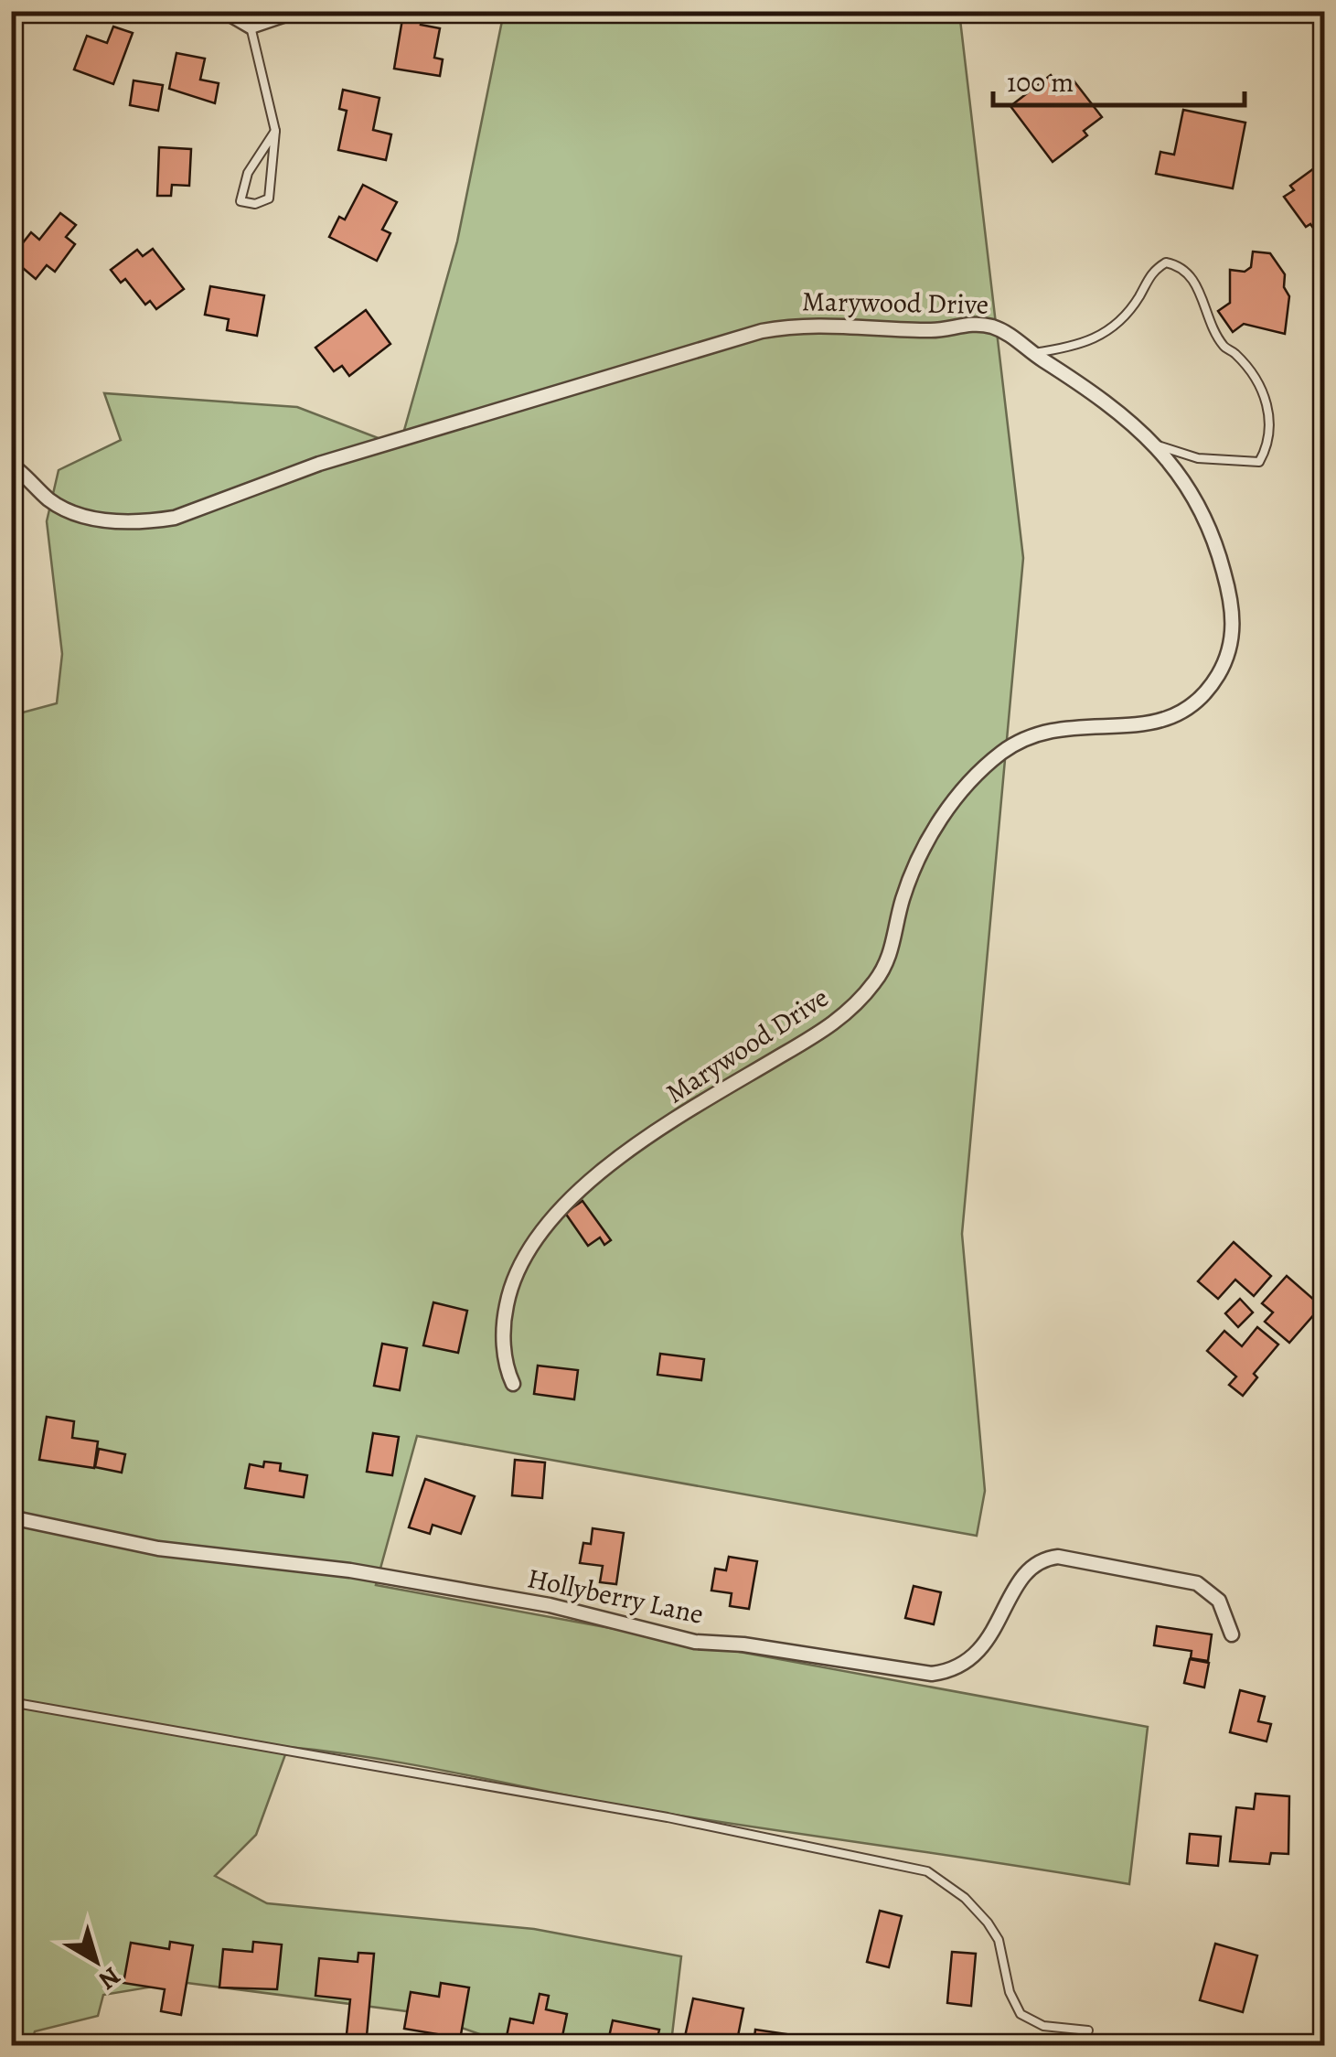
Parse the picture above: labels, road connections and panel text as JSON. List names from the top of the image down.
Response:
{
  "streets": {
    "street": ["Marywood Drive", "Hollyberry Lane"]
  },
  "scale_bar": "100 m",
  "north": "bottom right"
}
